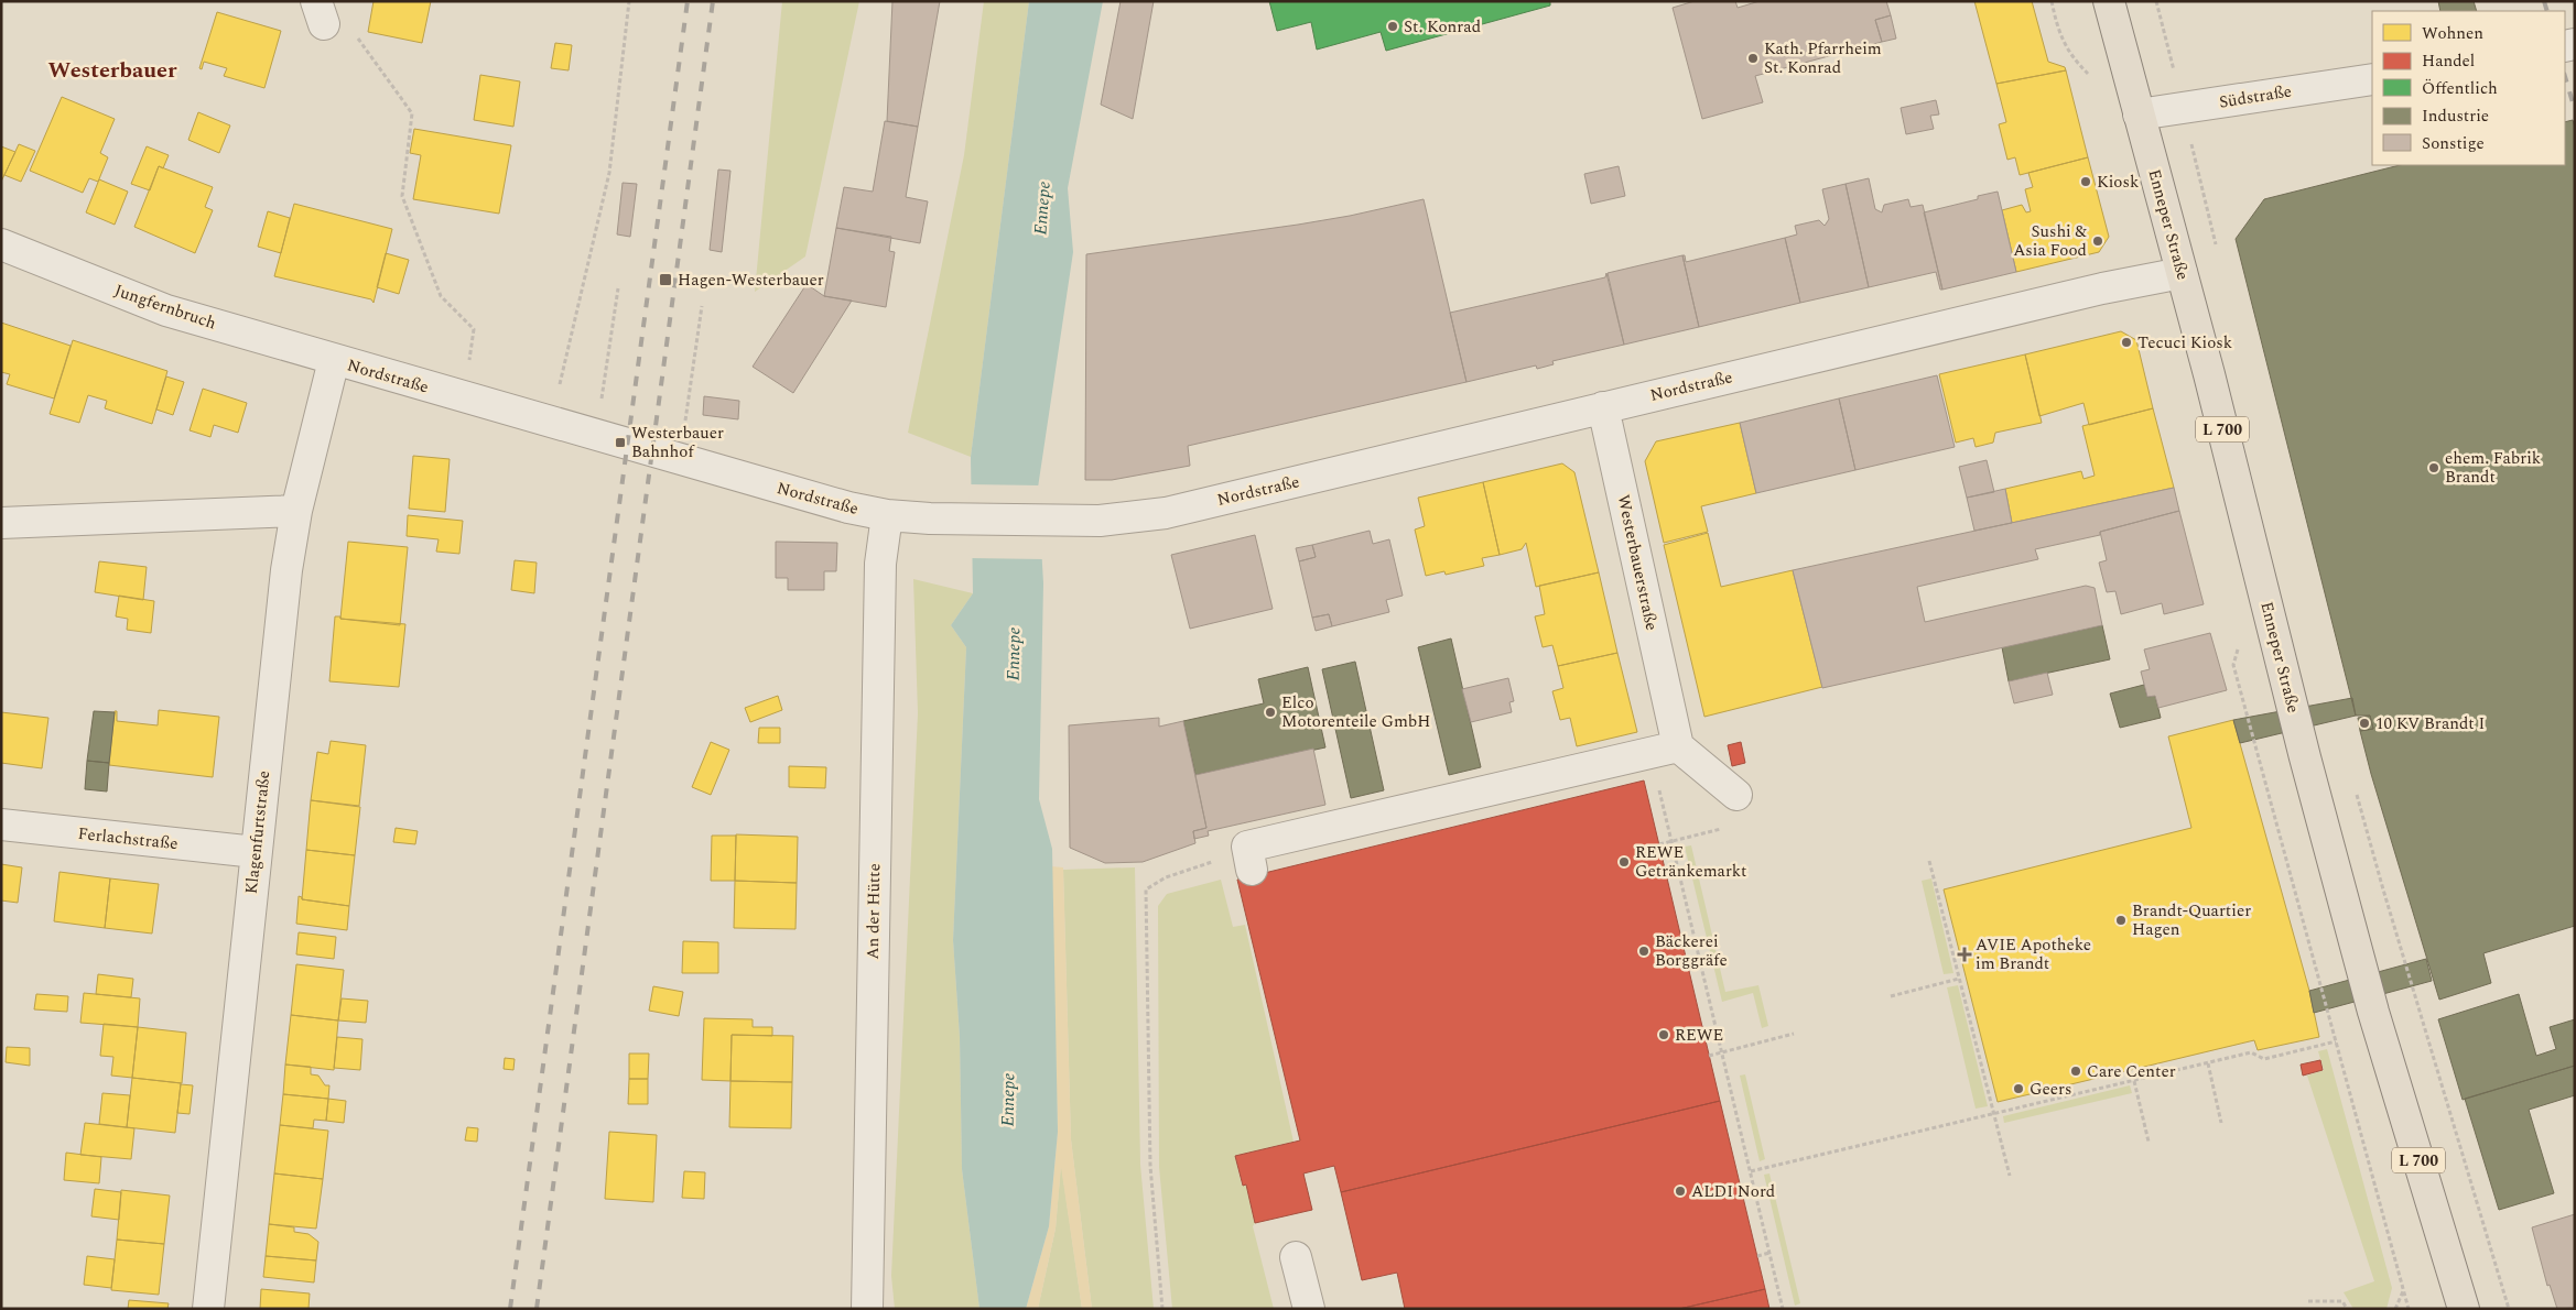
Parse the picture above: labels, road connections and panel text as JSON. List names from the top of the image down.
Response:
{
  "streets": {
    "main road": ["Enneper Straße", "L 700"],
    "street": [
      "Südstraße",
      "Jungfernbruch",
      "Nordstraße",
      "Westerbauerstraße",
      "Klagenfurtstraße",
      "Ferlachstraße",
      "An der Hütte"
    ]
  },
  "crossings": [
    ["Südstraße", "Enneper Straße"],
    ["Enneper Straße", "Nordstraße"],
    ["Jungfernbruch", "Nordstraße"],
    ["Jungfernbruch", "Klagenfurtstraße"],
    ["Nordstraße", "Westerbauerstraße"],
    ["Nordstraße", "Klagenfurtstraße"],
    ["Nordstraße", "An der Hütte"],
    ["Klagenfurtstraße", "Ferlachstraße"]
  ],
  "districts": ["Westerbauer"],
  "water": ["Ennepe"],
  "places": {
    "other": [
      "St. Konrad",
      "Kath. Pfarrheim St. Konrad",
      "Kiosk",
      "Sushi & Asia Food",
      "Tecuci Kiosk",
      "ehem. Fabrik Brandt",
      "Elco Motorenteile GmbH",
      "10 KV Brandt I",
      "REWE Getränkemarkt",
      "Brandt-Quartier Hagen",
      "Bäckerei Borggräfe",
      "REWE",
      "Care Center",
      "Geers",
      "ALDI Nord"
    ],
    "transit": ["Hagen-Westerbauer", "Westerbauer Bahnhof"],
    "health": ["AVIE Apotheke im Brandt"]
  },
  "legend": [
    "Wohnen",
    "Handel",
    "Öffentlich",
    "Industrie",
    "Sonstige"
  ]
}
